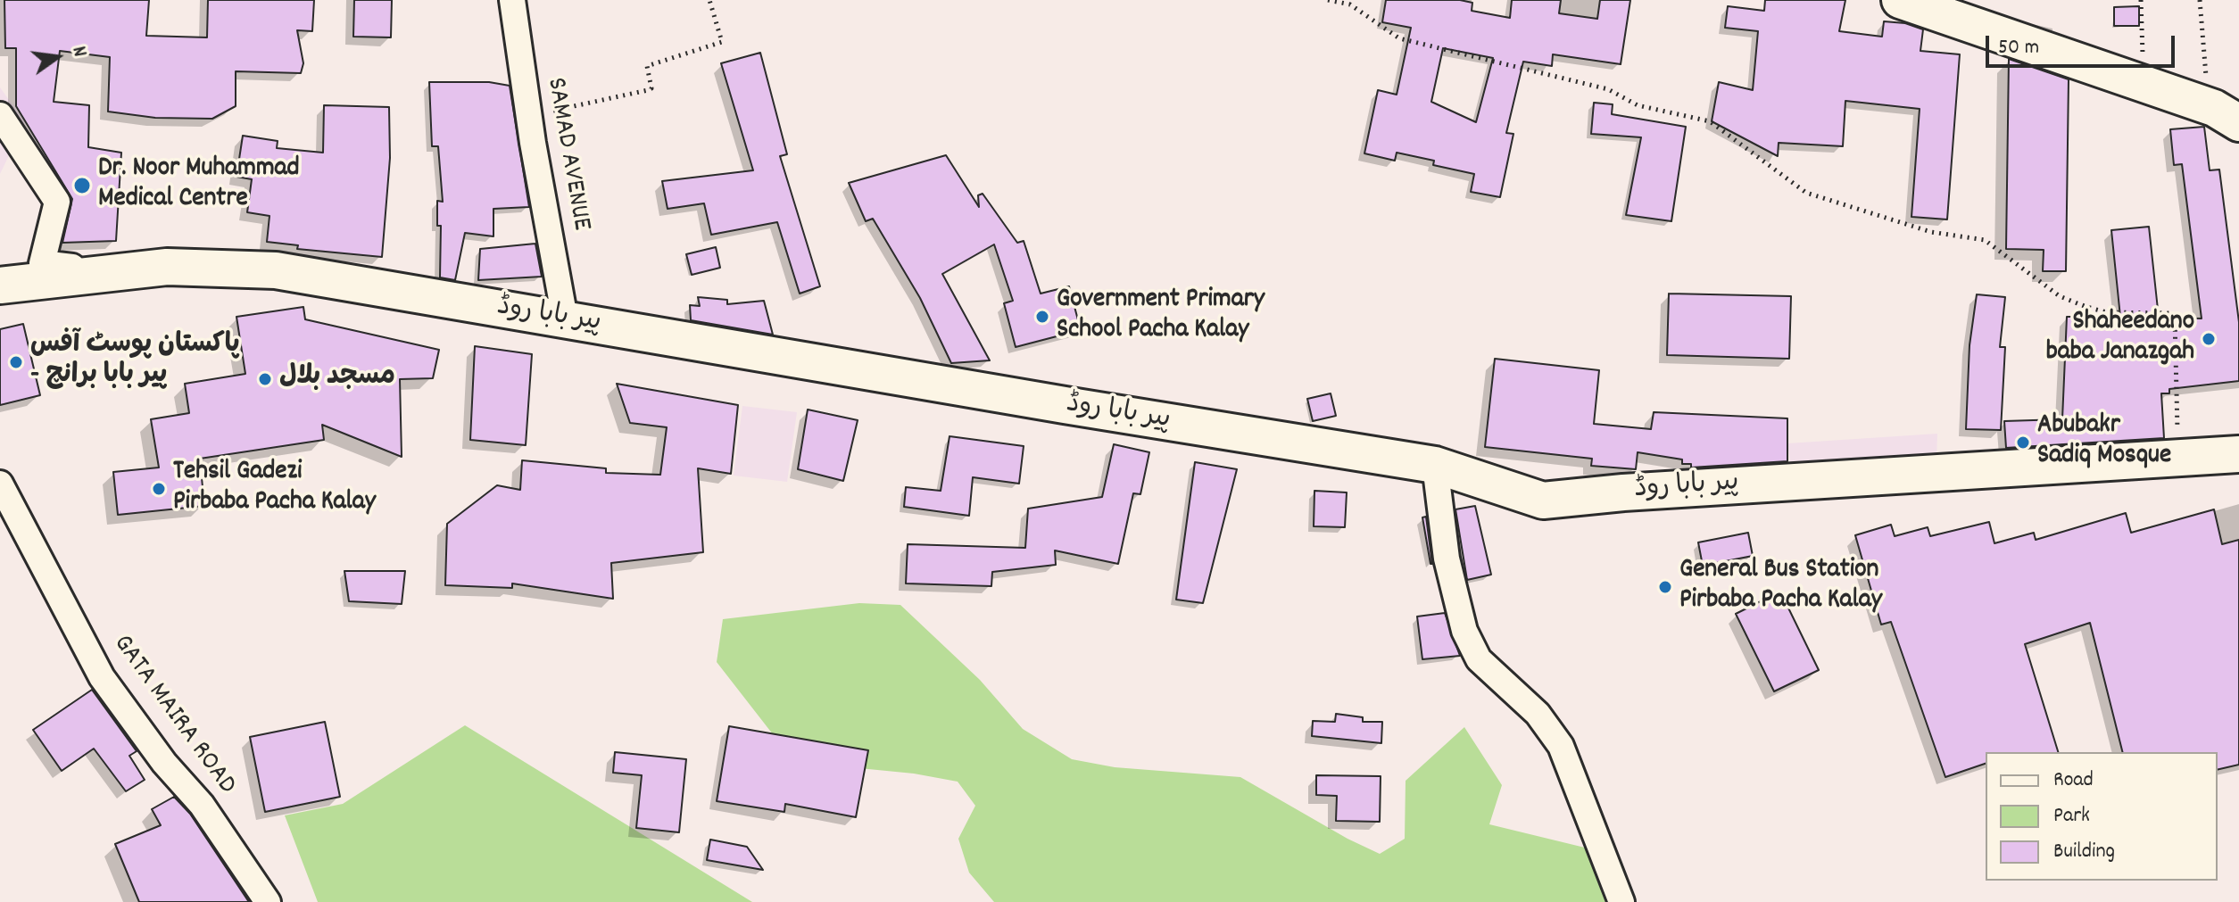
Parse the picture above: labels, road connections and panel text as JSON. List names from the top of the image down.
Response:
{
  "streets": {
    "main road": ["پیر بابا روڈ"],
    "street": ["SAMAD AVENUE", "GATA MAIRA ROAD"]
  },
  "crossings": [
    ["SAMAD AVENUE", "پیر بابا روڈ"]
  ],
  "places": [
    "Dr. Noor Muhammad Medical Centre",
    "Government Primary School Pacha Kalay",
    "Shaheedano baba Janazgah",
    "پاکستان پوسٹ آفس - پیر بابا برانچ",
    "مسجد بلال",
    "Abubakr Sadiq Mosque",
    "Tehsil Gadezi Pirbaba Pacha Kalay",
    "General Bus Station Pirbaba Pacha Kalay"
  ],
  "legend": ["Road", "Park", "Building"],
  "scale_bar": "50 m",
  "north": "right"
}
